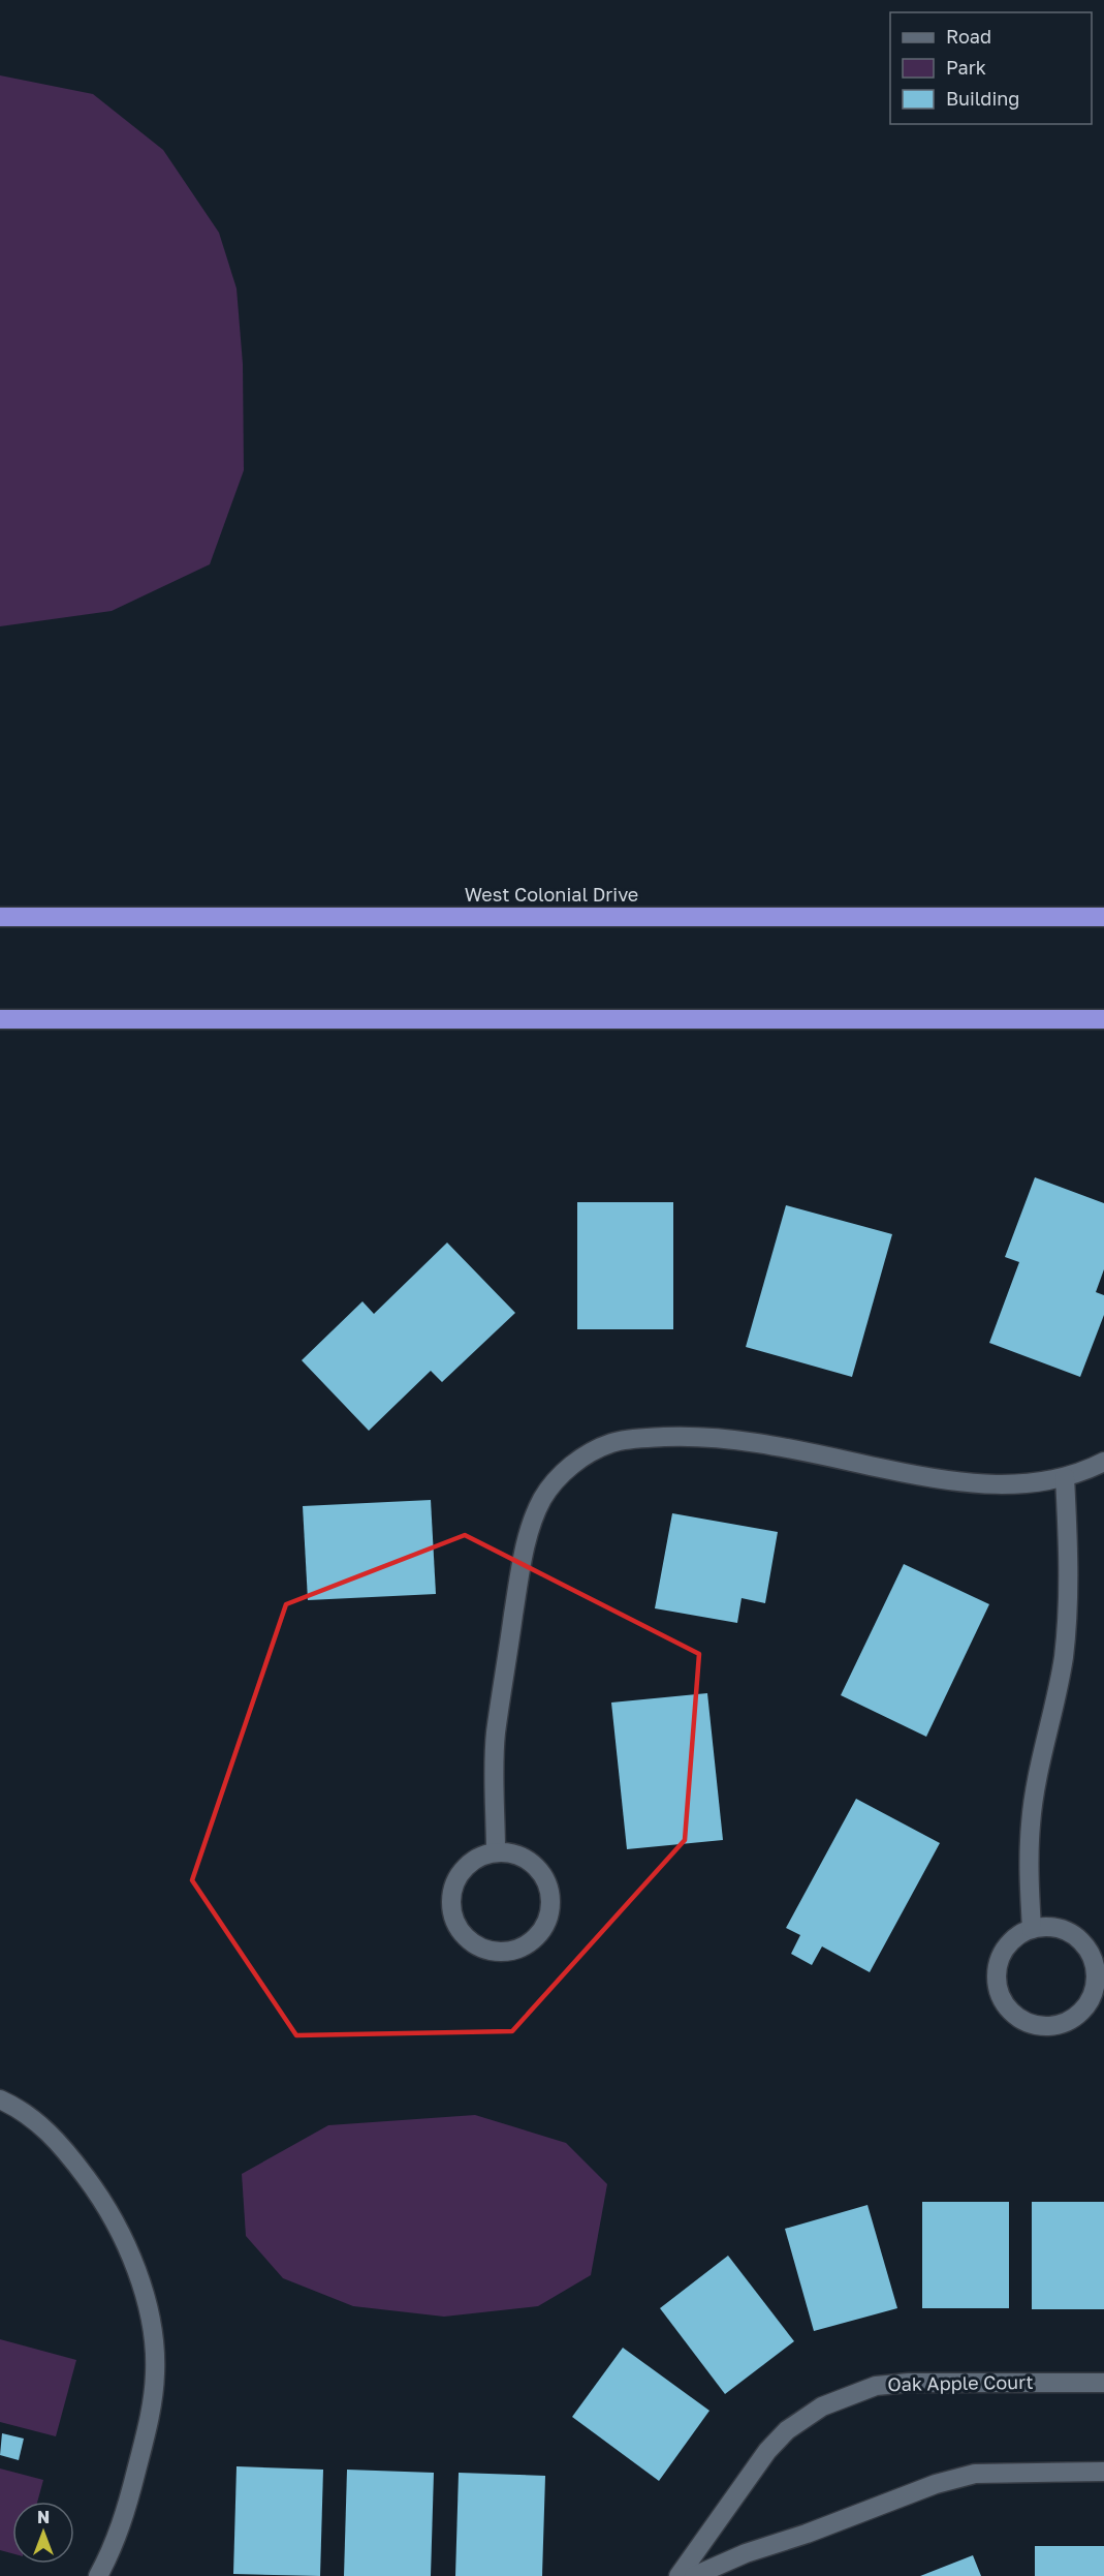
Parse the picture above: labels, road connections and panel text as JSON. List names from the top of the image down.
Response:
{
  "streets": {
    "highway": ["West Colonial Drive"],
    "street": ["Oak Apple Court"]
  },
  "legend": ["Road", "Park", "Building"],
  "north": "top"
}
